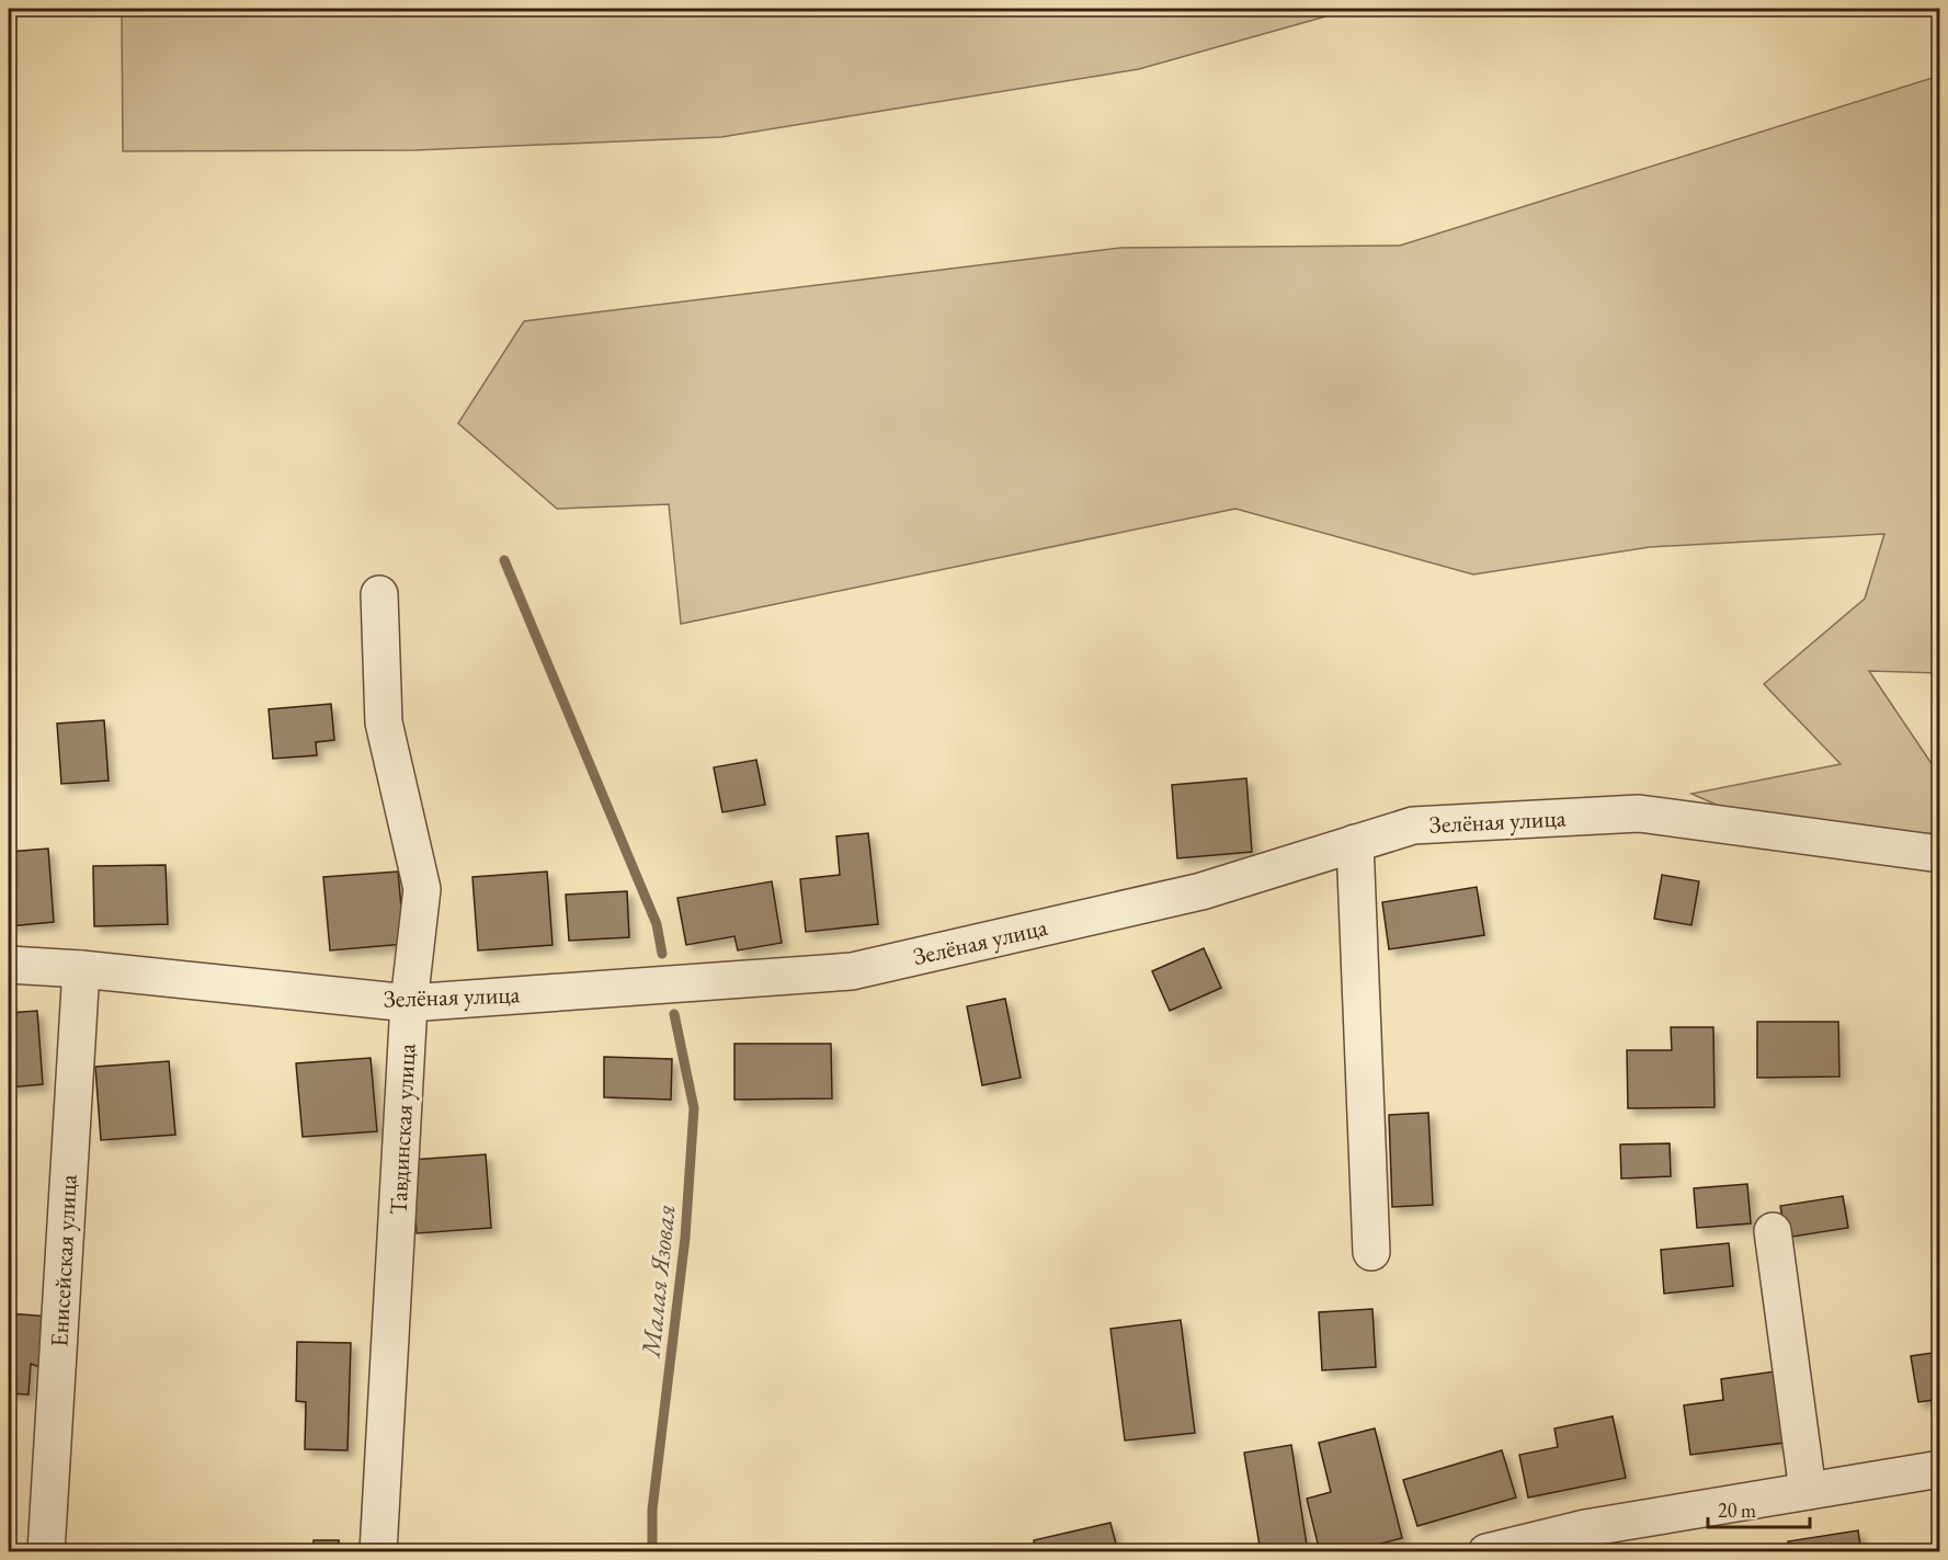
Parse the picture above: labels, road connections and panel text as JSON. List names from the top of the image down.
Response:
{
  "streets": {
    "street": ["Зелёная улица", "Тавдинская улица", "Енисейская улица"]
  },
  "crossings": [
    ["Зелёная улица", "Тавдинская улица"],
    ["Зелёная улица", "Енисейская улица"]
  ],
  "water": ["Малая Язовая"],
  "scale_bar": "20 m"
}
